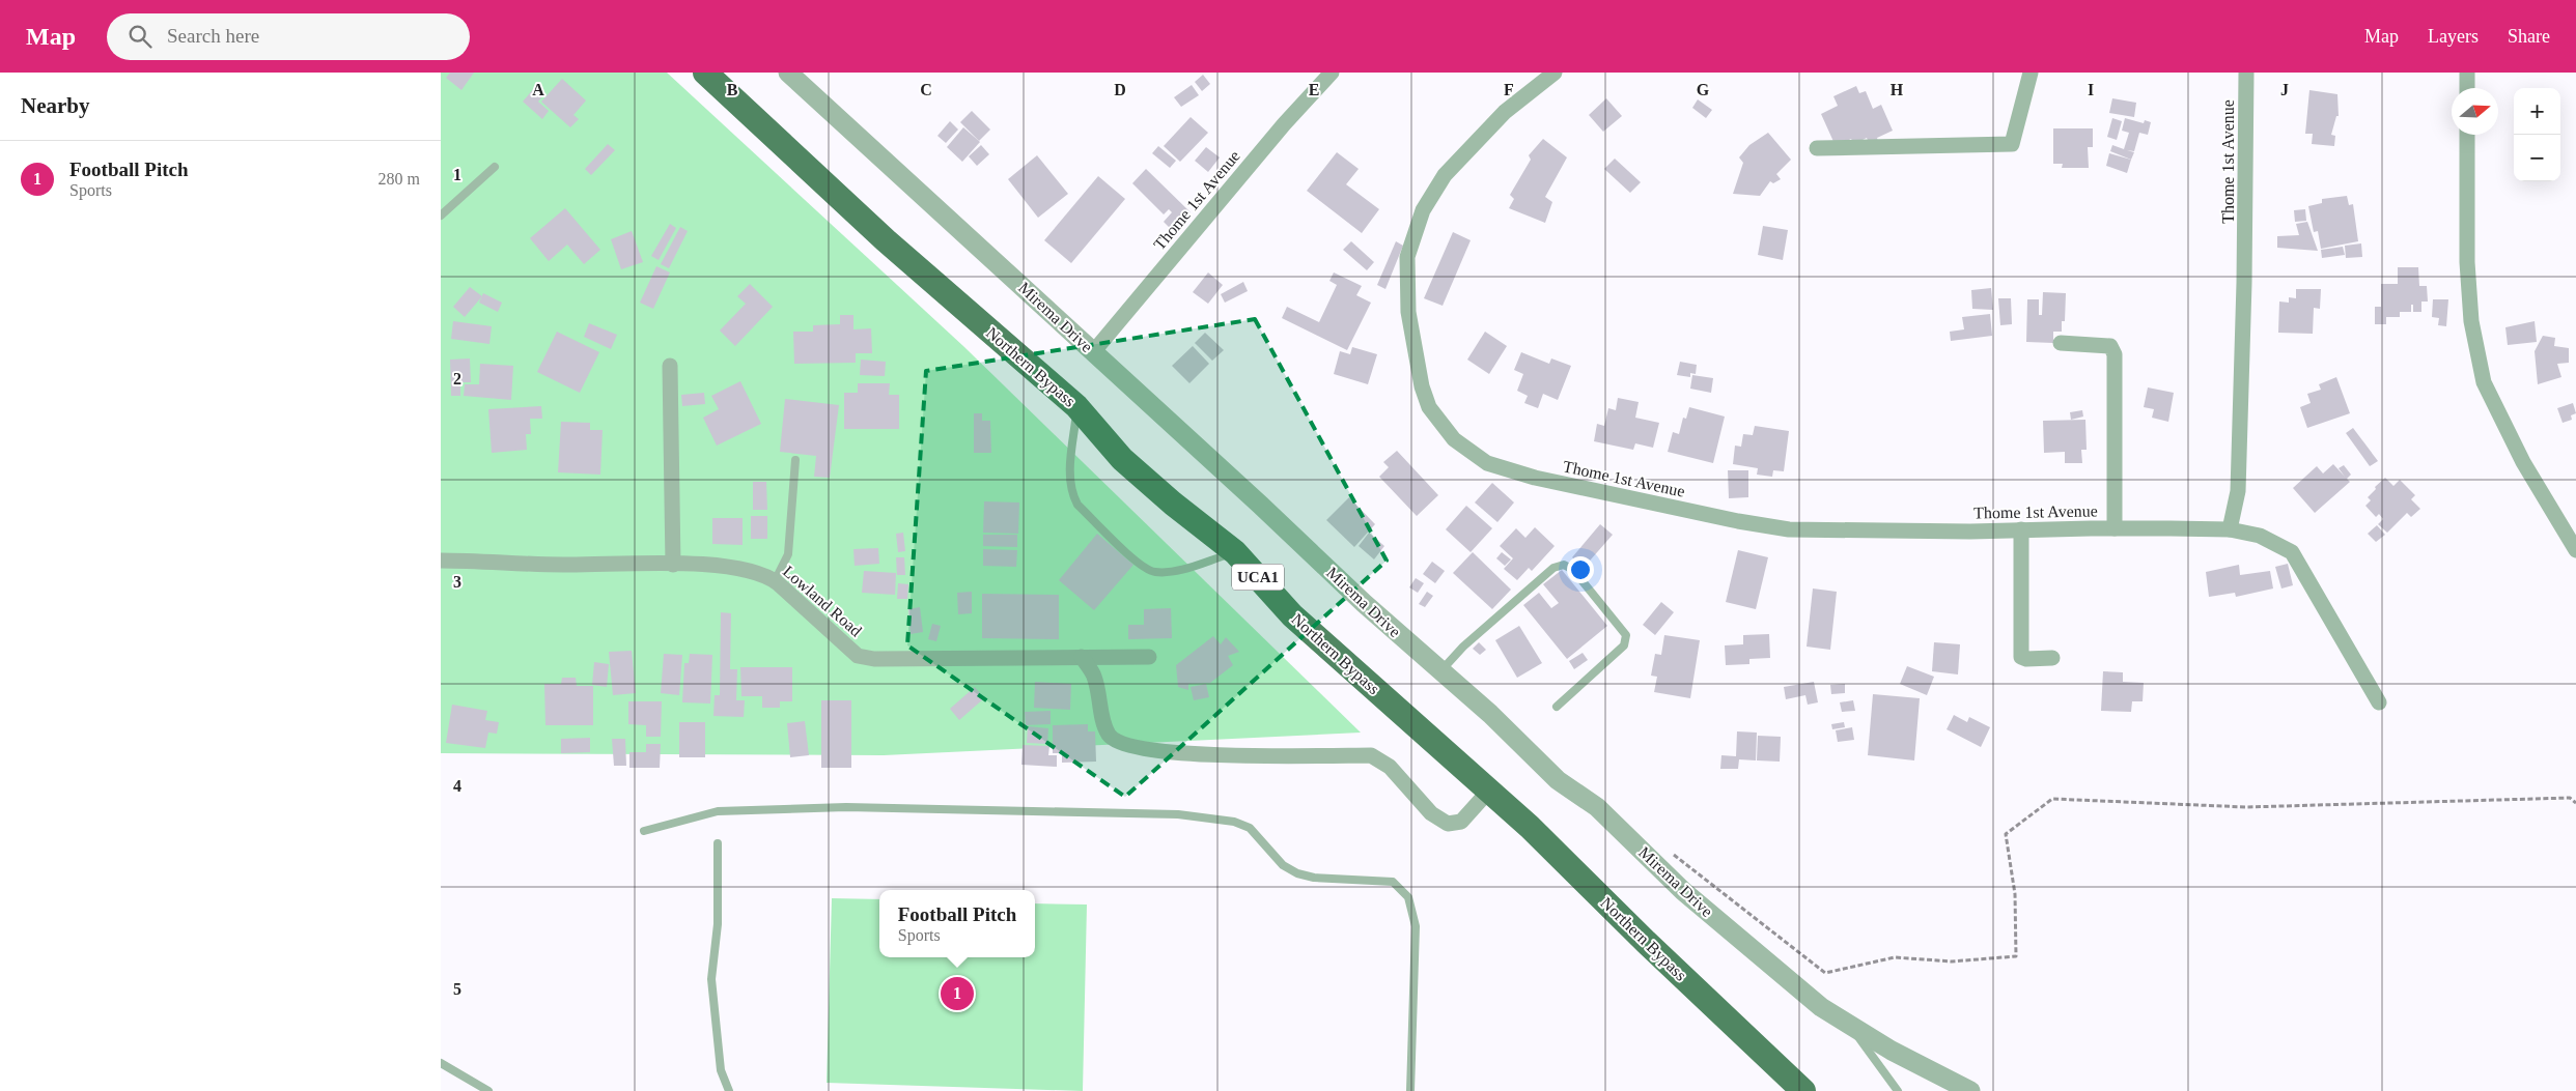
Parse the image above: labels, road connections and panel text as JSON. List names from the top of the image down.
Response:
{
  "streets": {
    "main road": ["Northern Bypass", "UCA1"],
    "street": ["Thome 1st Avenue", "Mirema Drive", "Lowland Road"]
  },
  "crossings": [
    ["Thome 1st Avenue", "Mirema Drive"]
  ],
  "north": "right",
  "page": {
    "header": "Map",
    "search": "Search here",
    "nav": ["Map", "Layers", "Share"],
    "heading": "Nearby",
    "map_buttons": ["+", "−"],
    "list": [
      {
        "mark": "1",
        "name": "Football Pitch",
        "note": "Sports",
        "value": "280 m"
      }
    ],
    "popup": ["Football Pitch", "Sports"],
    "pins": "1"
  },
  "grid": {
    "columns": [
      "A",
      "B",
      "C",
      "D",
      "E",
      "F",
      "G",
      "H",
      "I",
      "J"
    ],
    "rows": [
      "1",
      "2",
      "3",
      "4",
      "5"
    ]
  }
}
